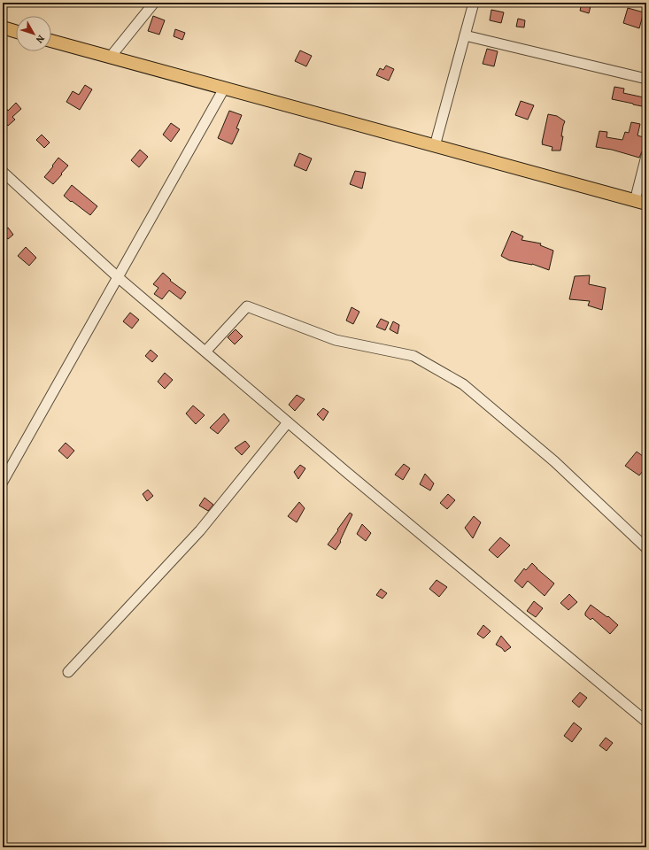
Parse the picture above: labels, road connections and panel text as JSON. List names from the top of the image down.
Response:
{
  "north": "bottom right"
}
